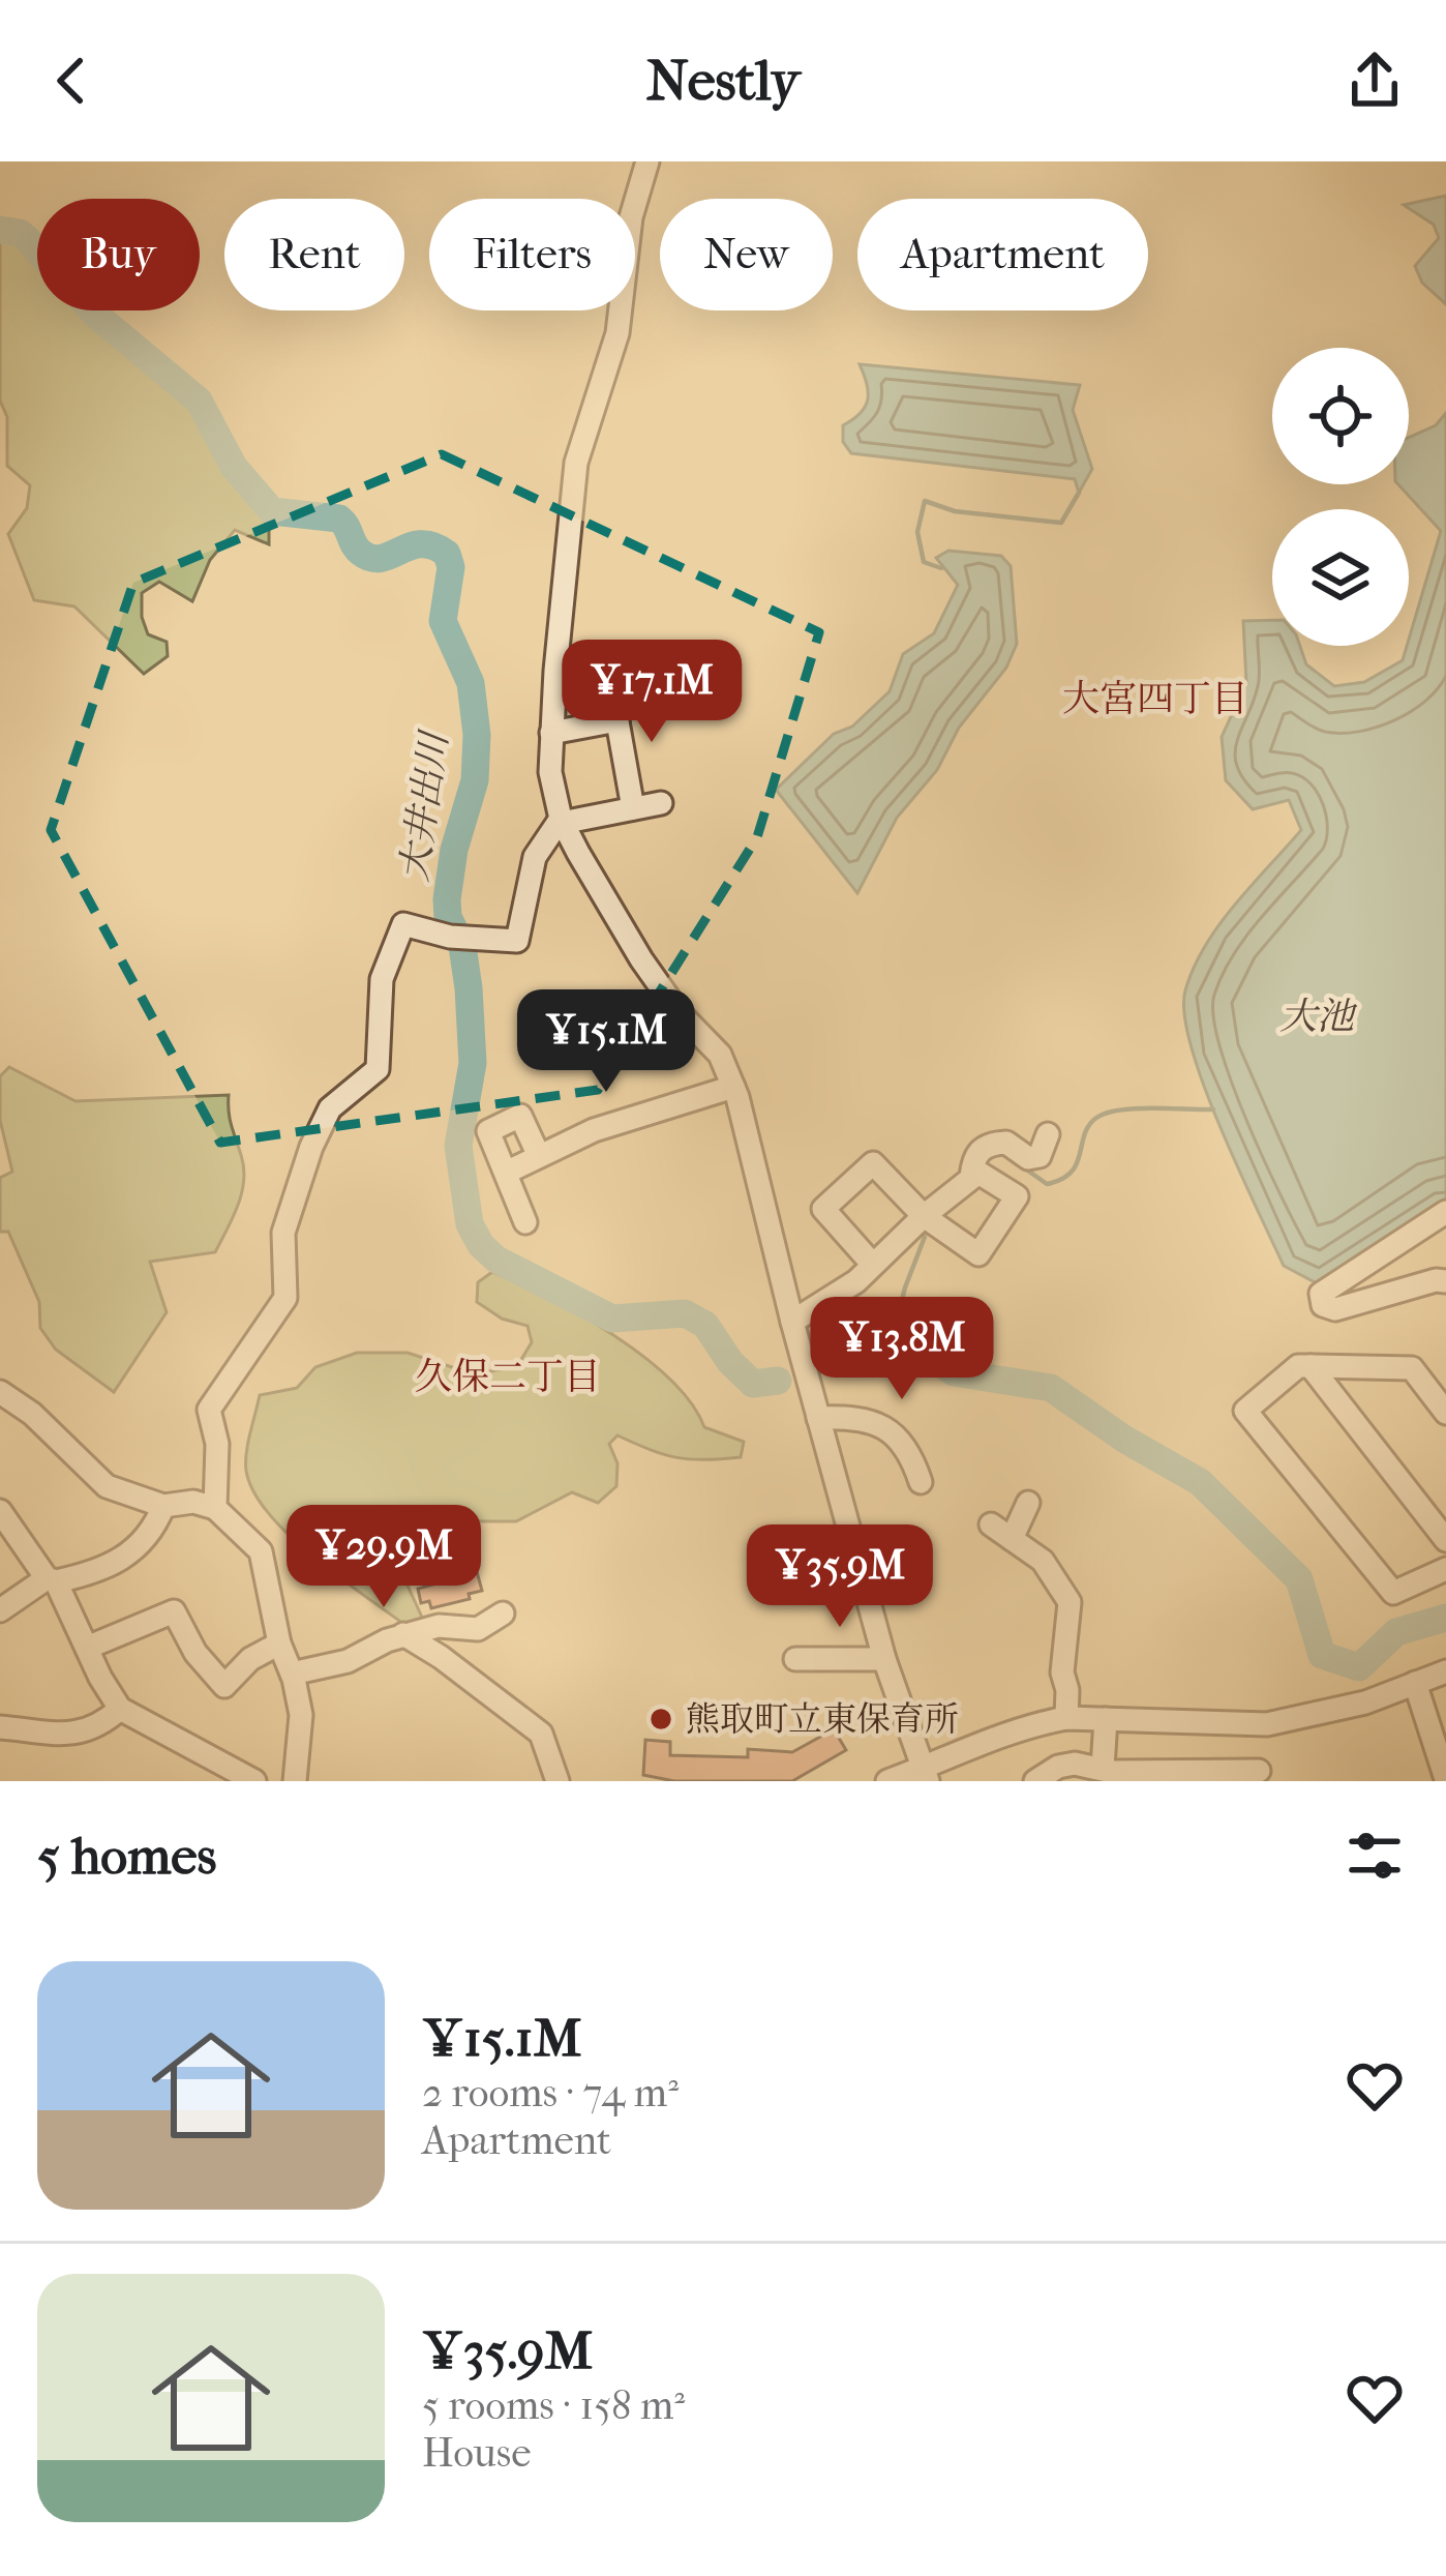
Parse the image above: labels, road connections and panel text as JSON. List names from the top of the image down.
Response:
{
  "districts": ["大宮四丁目", "久保二丁目"],
  "water": ["大井出川", "大池"],
  "places": ["熊取町立東保育所"],
  "page": {
    "header": "Nestly",
    "chip": [
      "Buy",
      "Rent",
      "Filters",
      "New",
      "Apartment"
    ],
    "price": [
      "¥17.1M",
      "¥15.1M",
      "¥13.8M",
      "¥29.9M",
      "¥35.9M"
    ],
    "heading": "5 homes",
    "list": [
      {
        "name": "¥15.1M",
        "note": "2 rooms · 74 m² · Apartment"
      },
      {
        "name": "¥35.9M",
        "note": "5 rooms · 158 m² · House"
      }
    ]
  }
}
